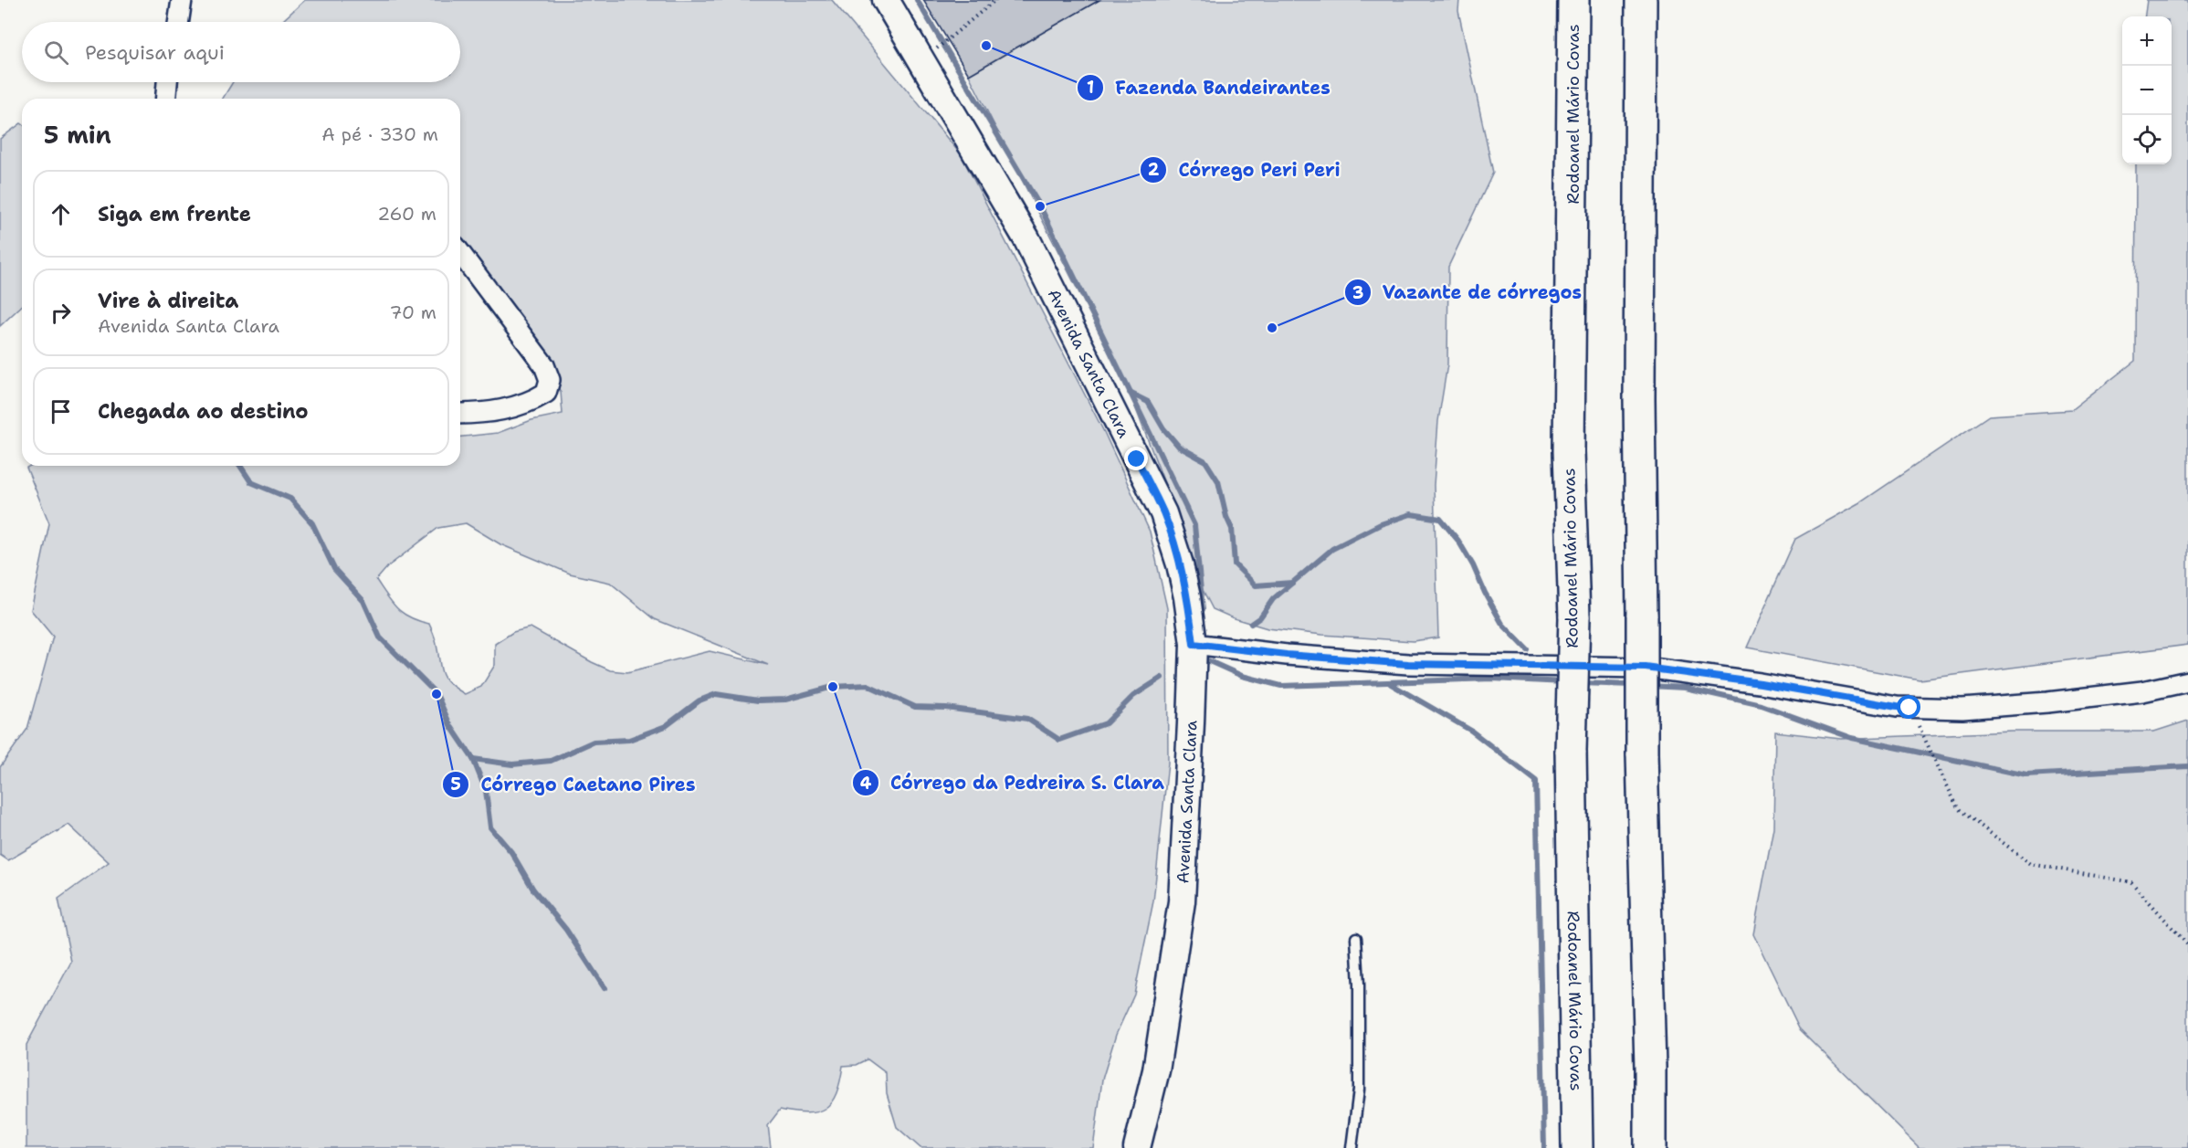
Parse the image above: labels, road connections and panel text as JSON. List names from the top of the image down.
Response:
{
  "streets": {
    "highway": ["Rodoanel Mário Covas"],
    "street": ["Avenida Santa Clara"]
  },
  "places": [
    "Fazenda Bandeirantes",
    "Córrego Peri Peri",
    "Vazante de córregos",
    "Córrego da Pedreira S. Clara",
    "Córrego Caetano Pires"
  ],
  "page": {
    "map_buttons": ["+", "−"],
    "search": "Pesquisar aqui",
    "heading": ["5 min", "A pé · 330 m"],
    "list": [
      ["Siga em frente", "260 m"],
      ["Vire à direita", "Avenida Santa Clara", "70 m"],
      "Chegada ao destino"
    ]
  }
}
